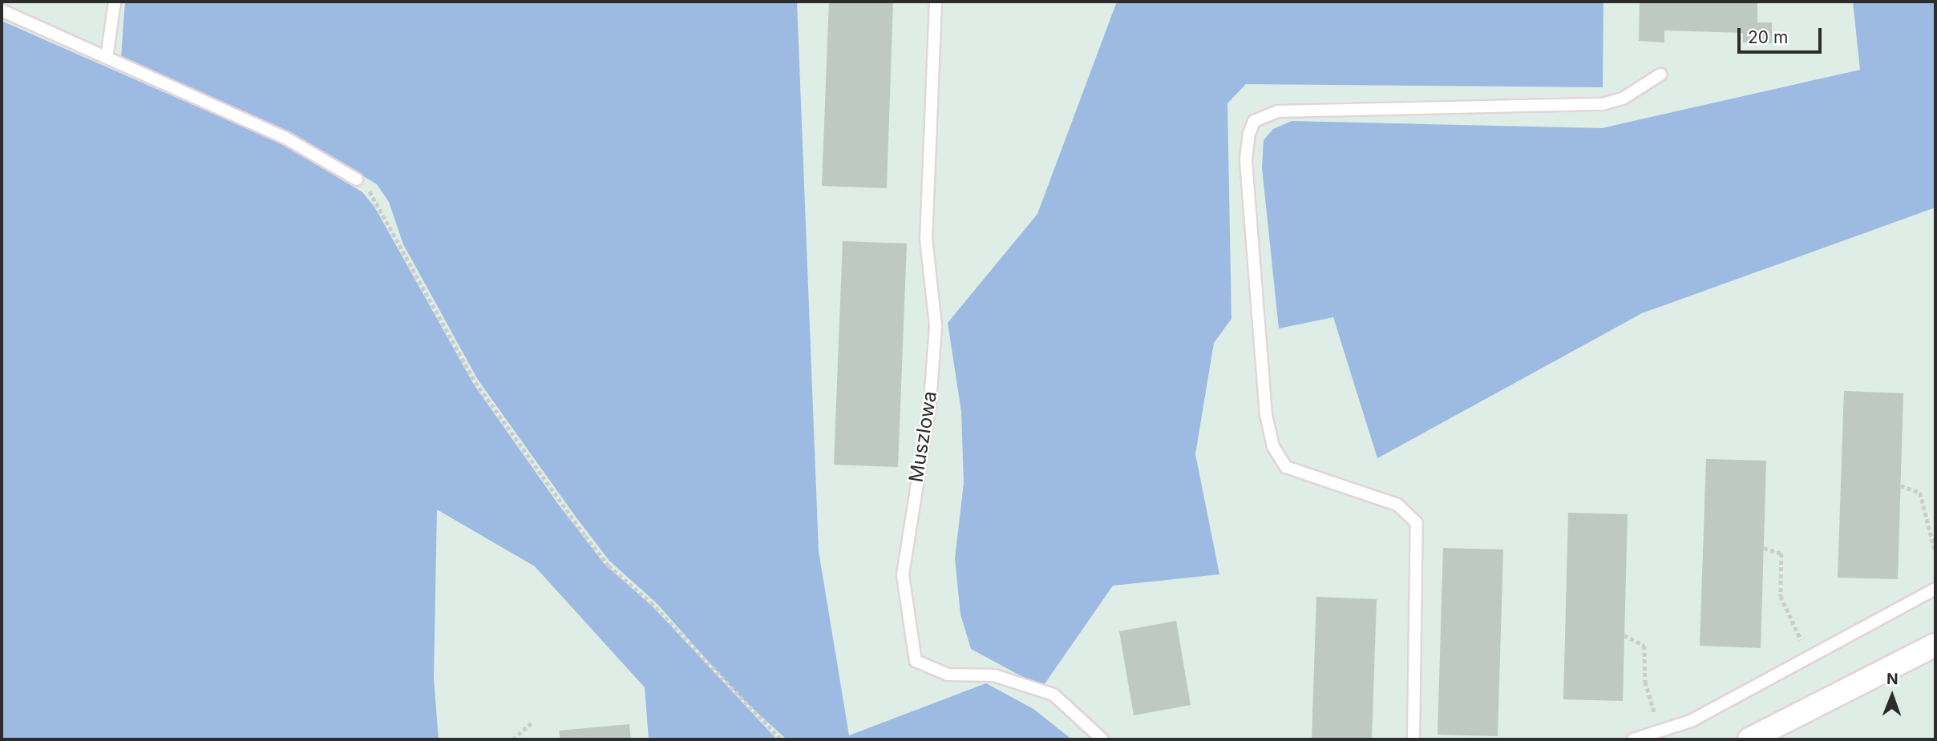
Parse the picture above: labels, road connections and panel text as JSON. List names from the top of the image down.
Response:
{
  "streets": {
    "lane": ["Muszlowa"]
  },
  "scale_bar": "20 m",
  "north": "top"
}
